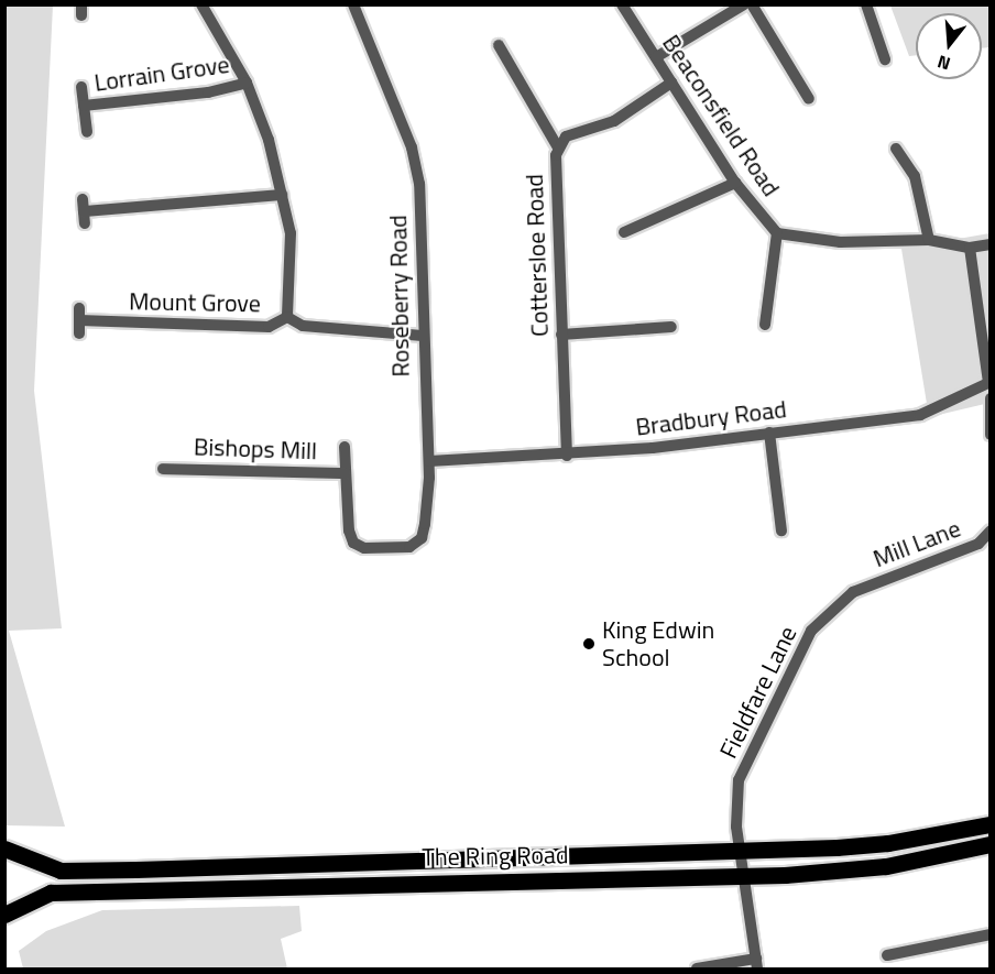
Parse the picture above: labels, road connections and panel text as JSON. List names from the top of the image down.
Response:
{
  "streets": {
    "main road": ["The Ring Road"],
    "street": [
      "Lorrain Grove",
      "Beaconsfield Road",
      "Cottersloe Road",
      "Roseberry Road",
      "Mount Grove",
      "Bradbury Road",
      "Bishops Mill",
      "Mill Lane",
      "Fieldfare Lane"
    ]
  },
  "crossings": [
    ["Beaconsfield Road", "Cottersloe Road"],
    ["Cottersloe Road", "Bradbury Road"],
    ["Roseberry Road", "Mount Grove"],
    ["Roseberry Road", "Bradbury Road"],
    ["Roseberry Road", "Bishops Mill"],
    ["Mill Lane", "Fieldfare Lane"],
    ["Fieldfare Lane", "The Ring Road"]
  ],
  "places": ["King Edwin School"],
  "north": "bottom"
}
